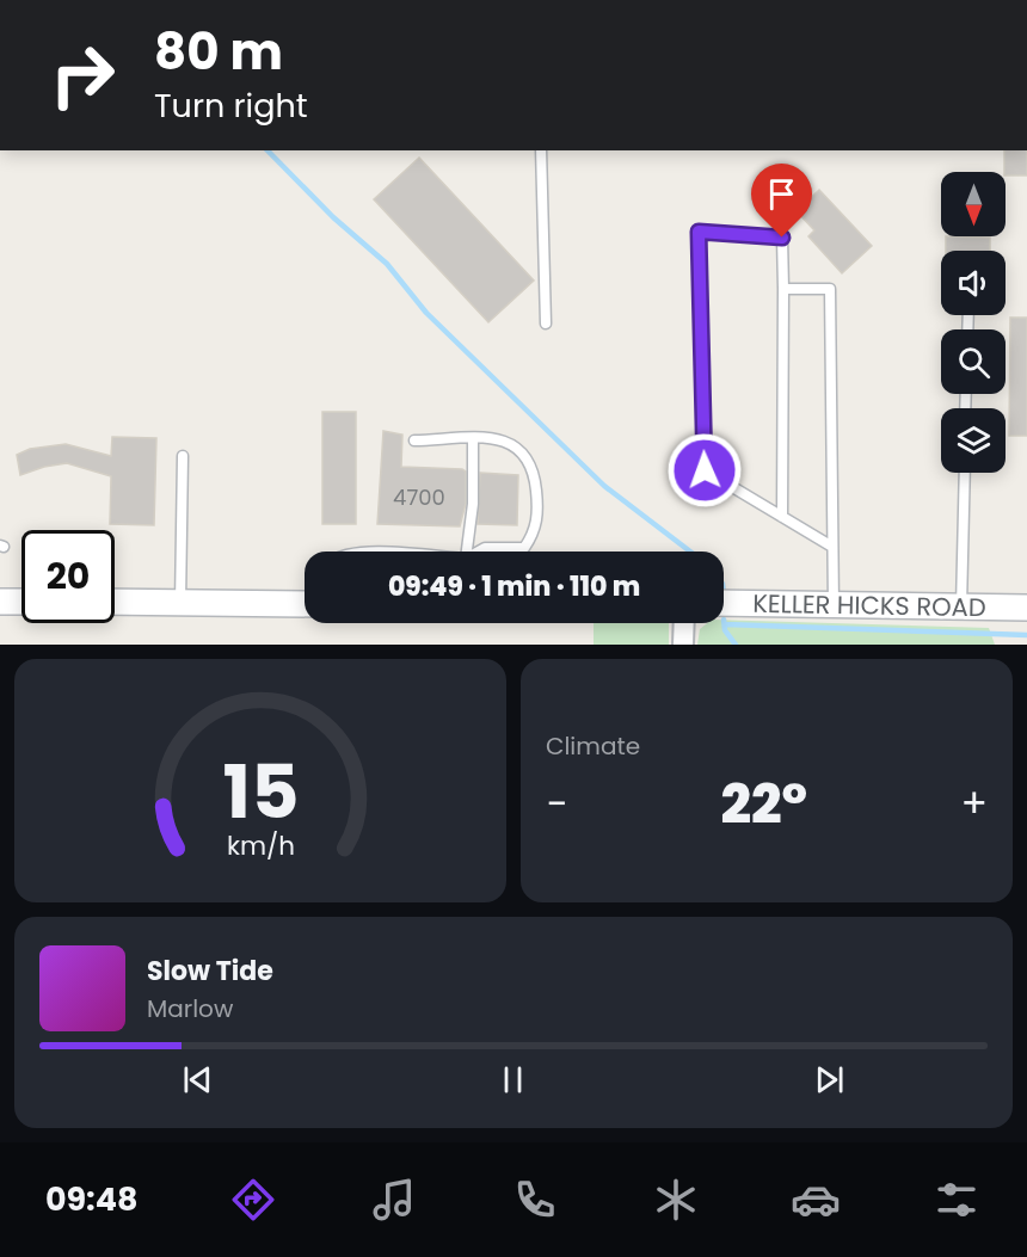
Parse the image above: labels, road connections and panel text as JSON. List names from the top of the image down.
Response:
{
  "streets": {
    "street": ["KELLER HICKS ROAD"]
  },
  "house_numbers": ["4700"],
  "north": "bottom",
  "page": {
    "turn": ["80 m", "Turn right"],
    "limit": "20",
    "trip": "09:49 · 1 min · 110 m",
    "tile": "Climate",
    "heat": ["−", "22°", "+"],
    "song": ["Slow Tide", "Marlow"],
    "tabs": "09:48",
    "gauge": ["15", "km/h"]
  }
}
